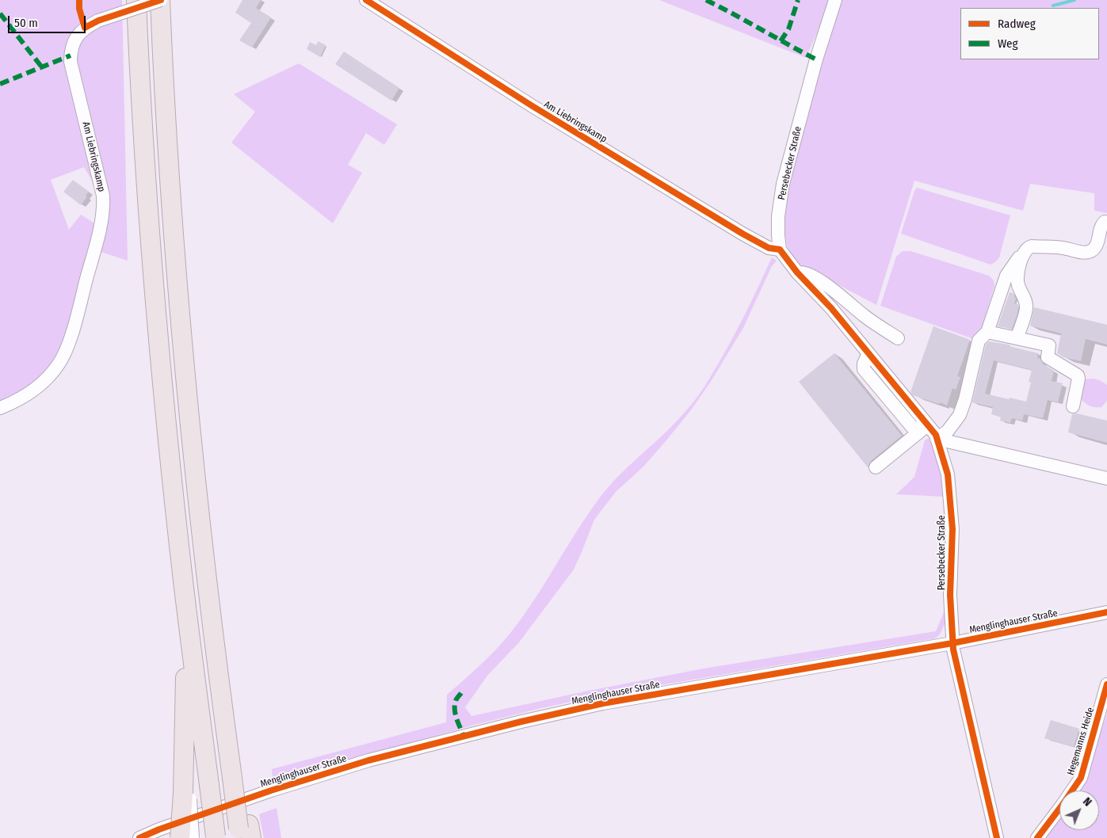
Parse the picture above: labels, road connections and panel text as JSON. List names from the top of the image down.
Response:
{
  "streets": {
    "street": [
      "Am Liebringskamp",
      "Persebecker Straße",
      "Menglinghauser Straße",
      "Hegemanns Heide"
    ]
  },
  "crossings": [
    ["Am Liebringskamp", "Persebecker Straße"],
    ["Persebecker Straße", "Menglinghauser Straße"]
  ],
  "legend": ["Radweg", "Weg"],
  "scale_bar": "50 m",
  "north": "top right"
}
